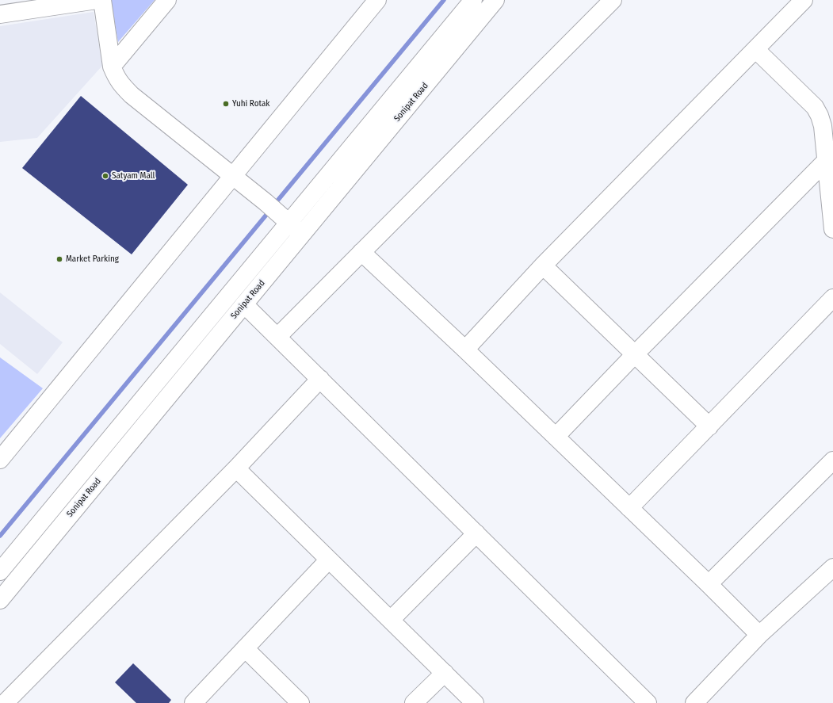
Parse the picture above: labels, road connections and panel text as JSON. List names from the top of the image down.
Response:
{
  "streets": {
    "street": ["Sonipat Road"]
  },
  "places": ["Yuhi Rotak", "Satyam Mall", "Market Parking"]
}
